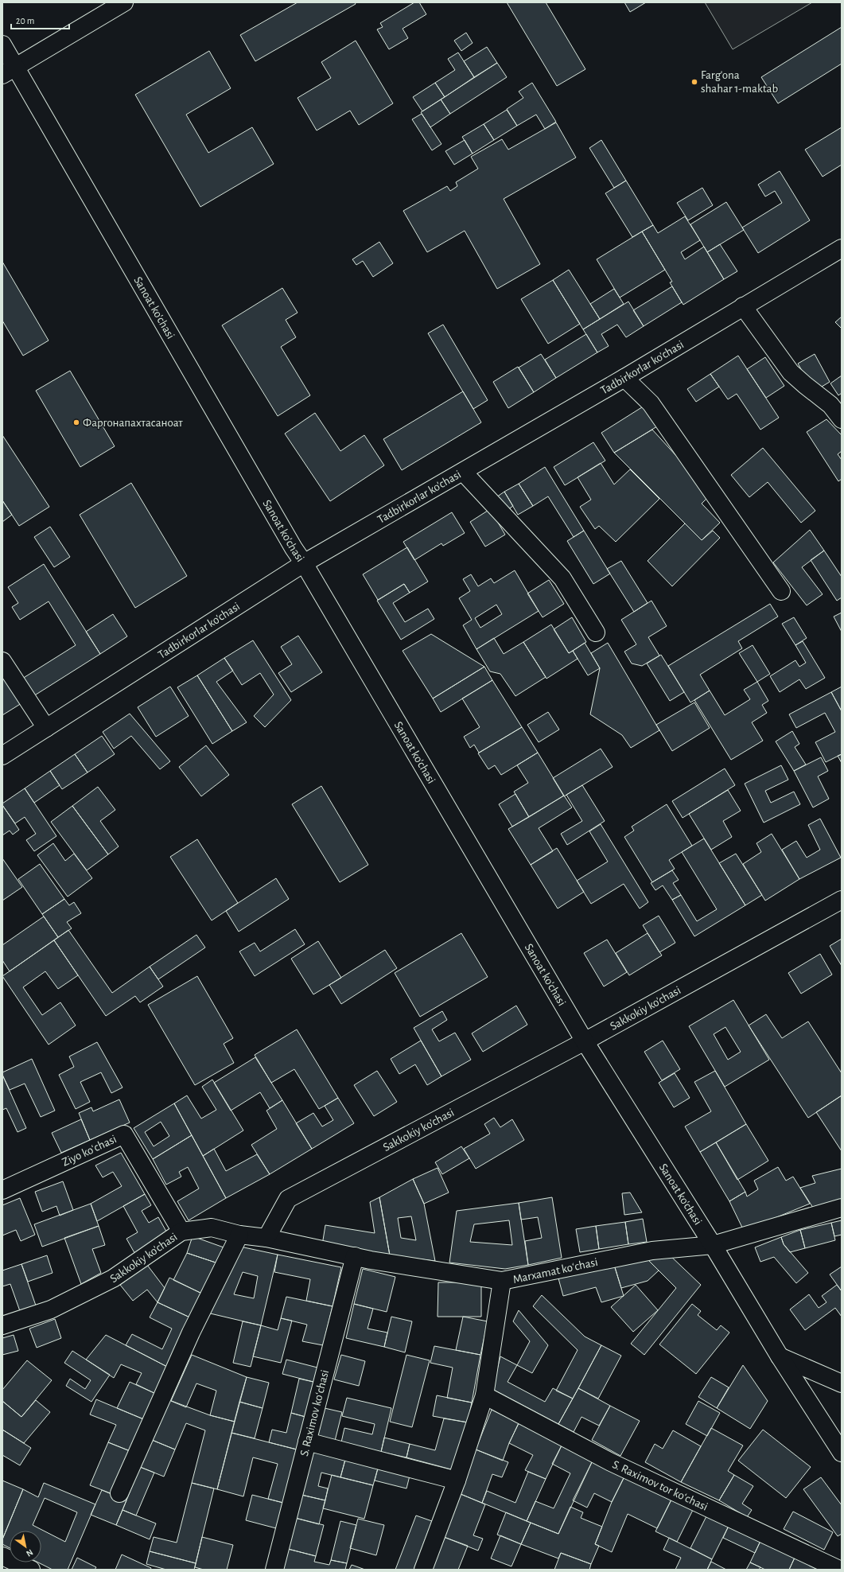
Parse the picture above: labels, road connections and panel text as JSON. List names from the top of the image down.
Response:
{
  "streets": {
    "street": [
      "Sanoat ko'chasi",
      "Tadbirkorlar ko'chasi",
      "Sakkokiy ko'chasi",
      "Ziyo koʻchasi",
      "Marxamat koʻchasi",
      "S. Raximov koʻchasi",
      "S. Raximov tor koʻchasi"
    ]
  },
  "crossings": [
    ["Sanoat ko'chasi", "Tadbirkorlar ko'chasi"],
    ["Sanoat ko'chasi", "Sakkokiy ko'chasi"],
    ["Sanoat ko'chasi", "Marxamat koʻchasi"],
    ["Sakkokiy ko'chasi", "Ziyo koʻchasi"],
    ["Sakkokiy ko'chasi", "Marxamat koʻchasi"],
    ["Marxamat koʻchasi", "S. Raximov koʻchasi"]
  ],
  "places": ["Farg'ona shahar 1-maktab", "Фаргонапахтасаноат"],
  "scale_bar": "20 m",
  "north": "bottom right"
}
